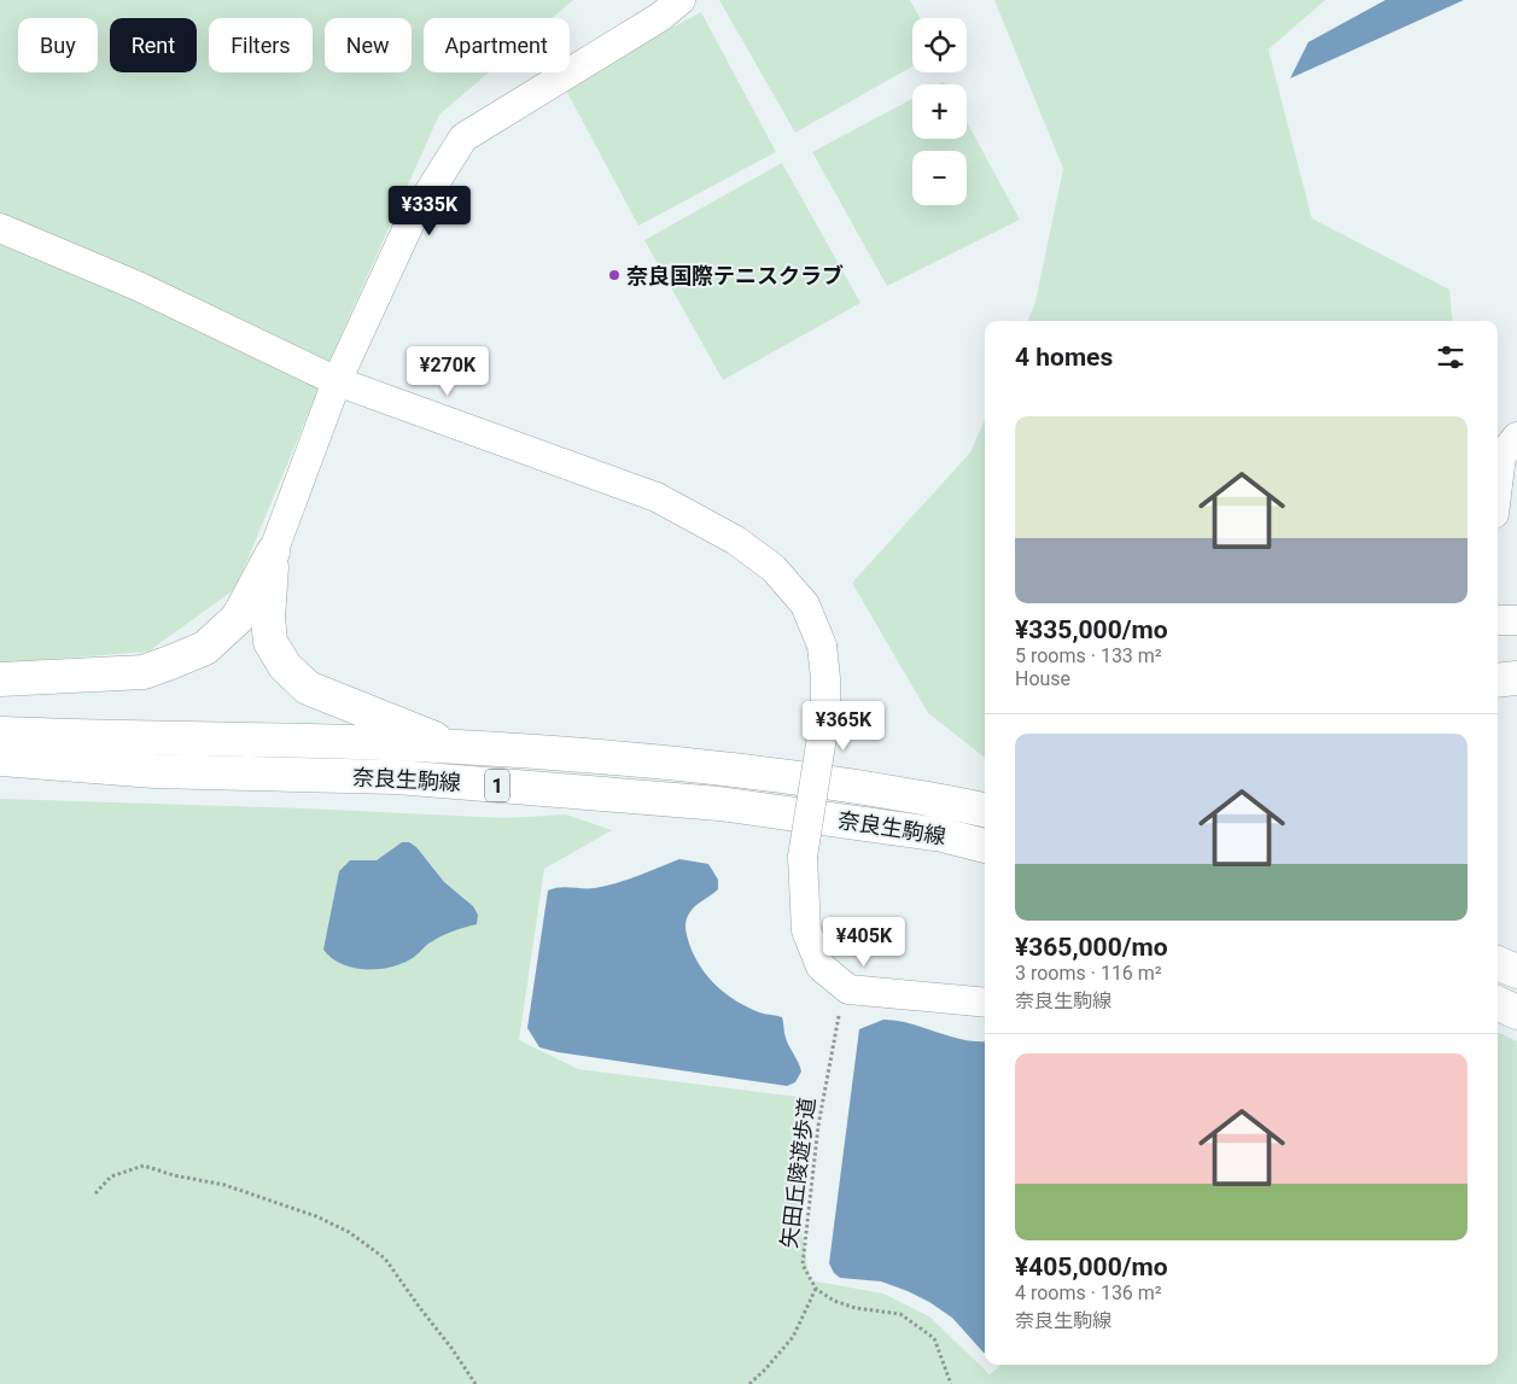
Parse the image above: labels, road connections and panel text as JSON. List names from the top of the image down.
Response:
{
  "streets": {
    "main road": ["奈良生駒線", "1"],
    "path": ["矢田丘陵遊歩道"]
  },
  "places": ["奈良国際テニスクラブ"],
  "page": {
    "map_buttons": ["+", "−"],
    "chip": [
      "Buy",
      "Rent",
      "Filters",
      "New",
      "Apartment"
    ],
    "price": [
      "¥335K",
      "¥270K",
      "¥365K",
      "¥405K"
    ],
    "heading": "4 homes",
    "list": [
      {
        "name": "¥335,000/mo",
        "note": "5 rooms · 133 m² · House"
      },
      {
        "name": "¥365,000/mo",
        "note": "3 rooms · 116 m² · 奈良生駒線"
      },
      {
        "name": "¥405,000/mo",
        "note": "4 rooms · 136 m² · 奈良生駒線"
      }
    ]
  }
}
